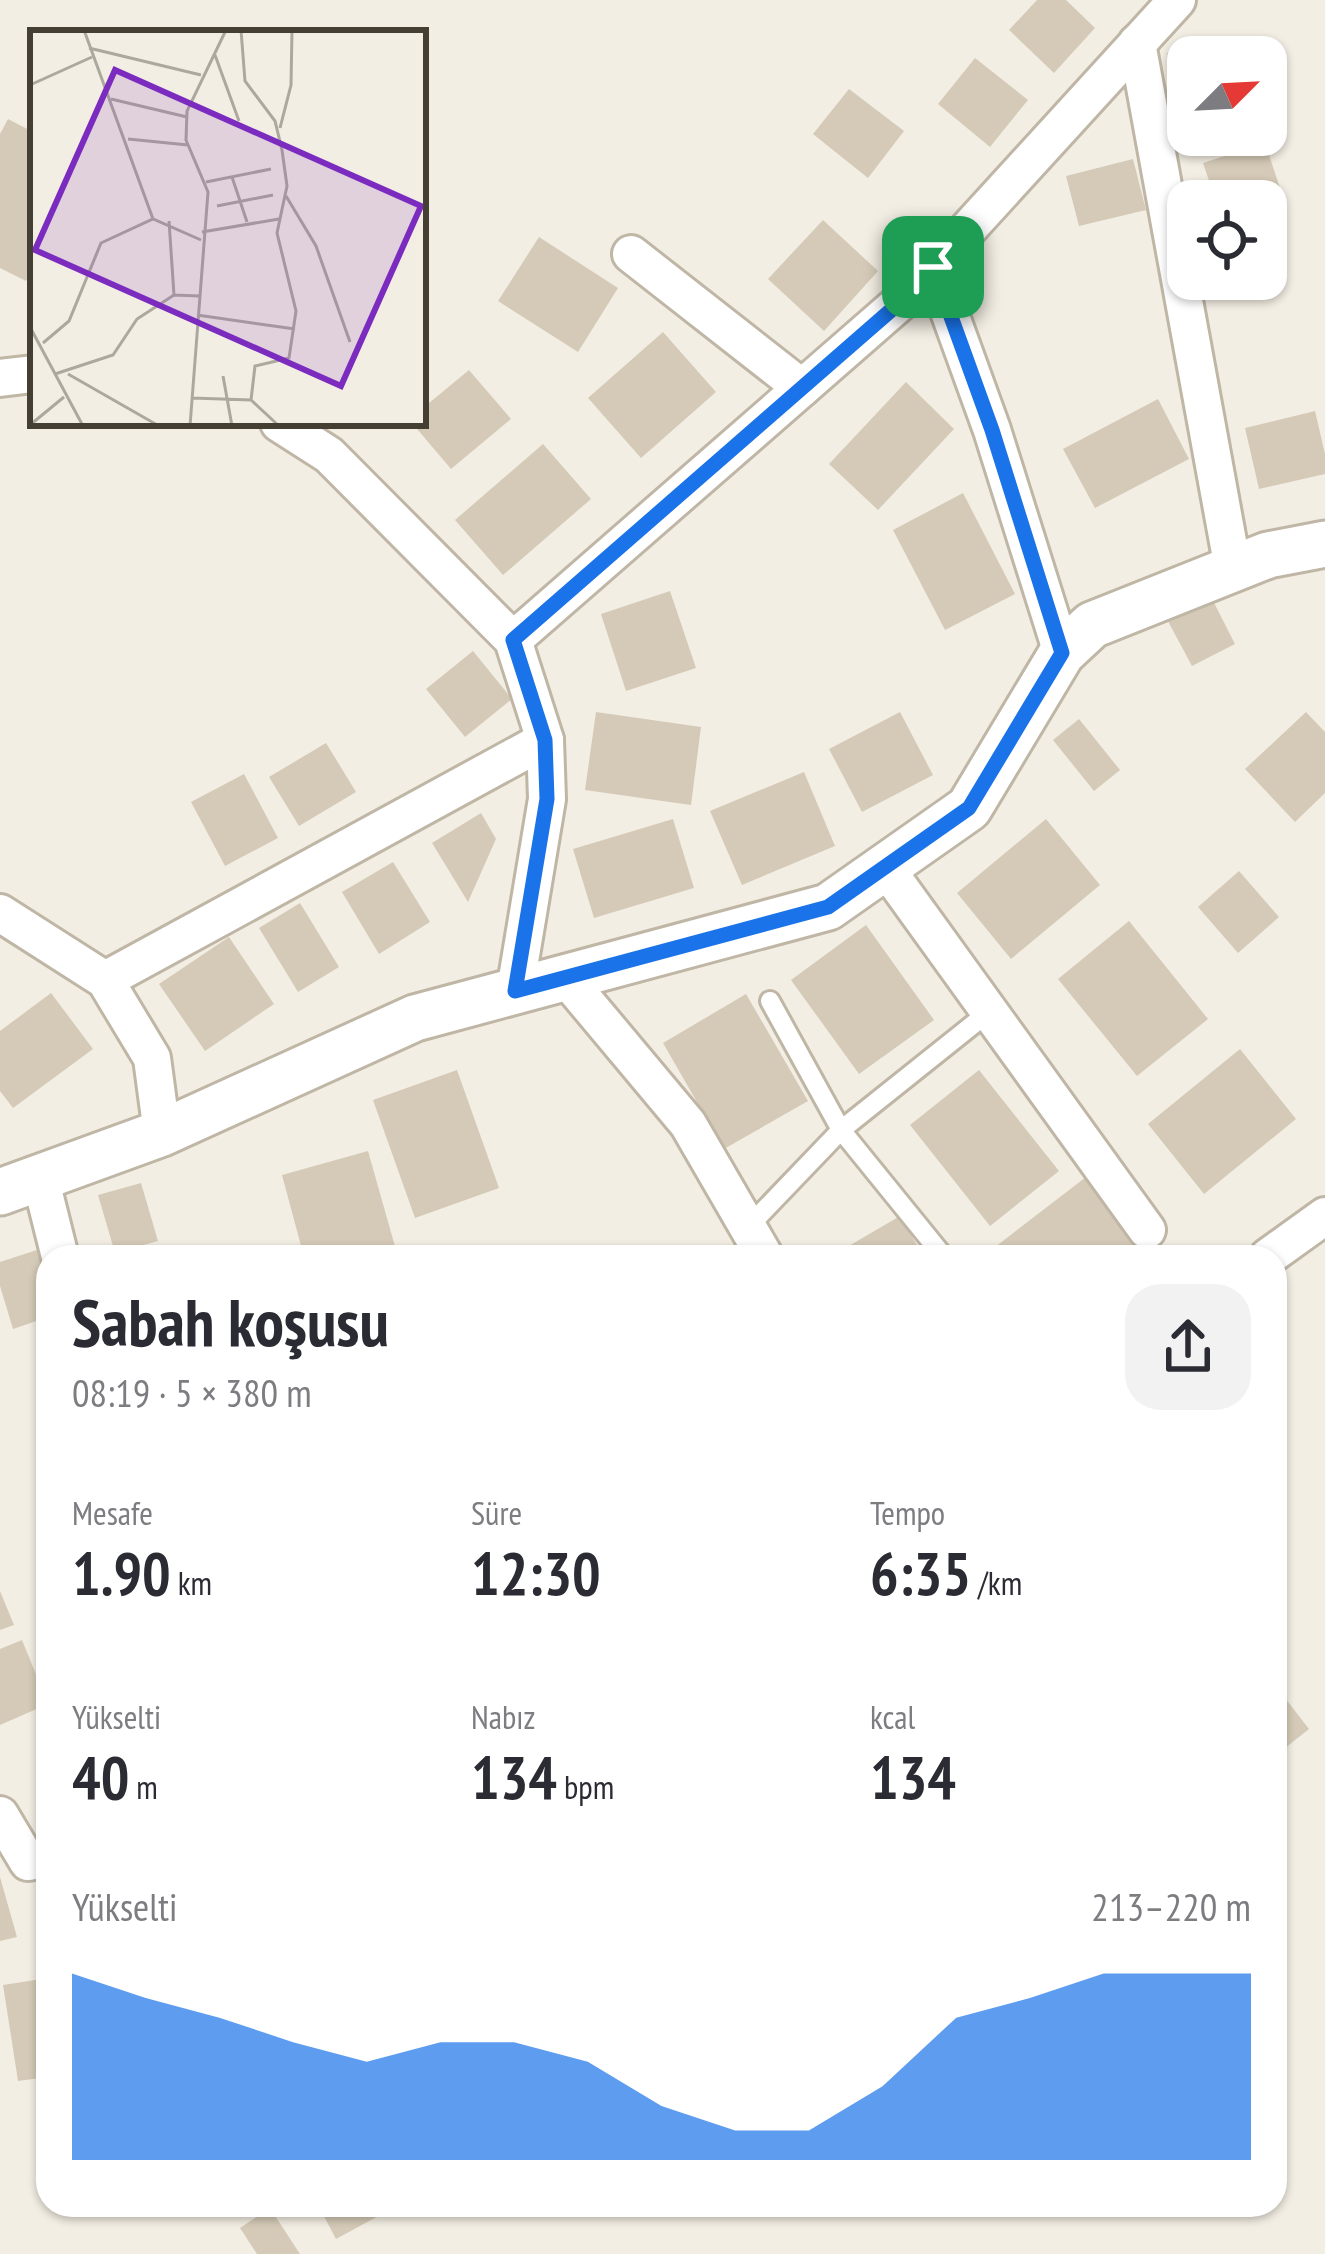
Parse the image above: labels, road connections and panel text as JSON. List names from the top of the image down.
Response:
{
  "north": "top right",
  "page": {
    "heading": ["Sabah koşusu", "08:19 · 5 × 380 m"],
    "stats": [
      ["Mesafe", "1.90 km"],
      ["Süre", "12:30"],
      ["Tempo", "6:35 /km"],
      ["Yükselti", "40 m"],
      ["Nabız", "134 bpm"],
      ["kcal", "134"]
    ],
    "chart": ["Yükselti", "213–220 m"]
  }
}
